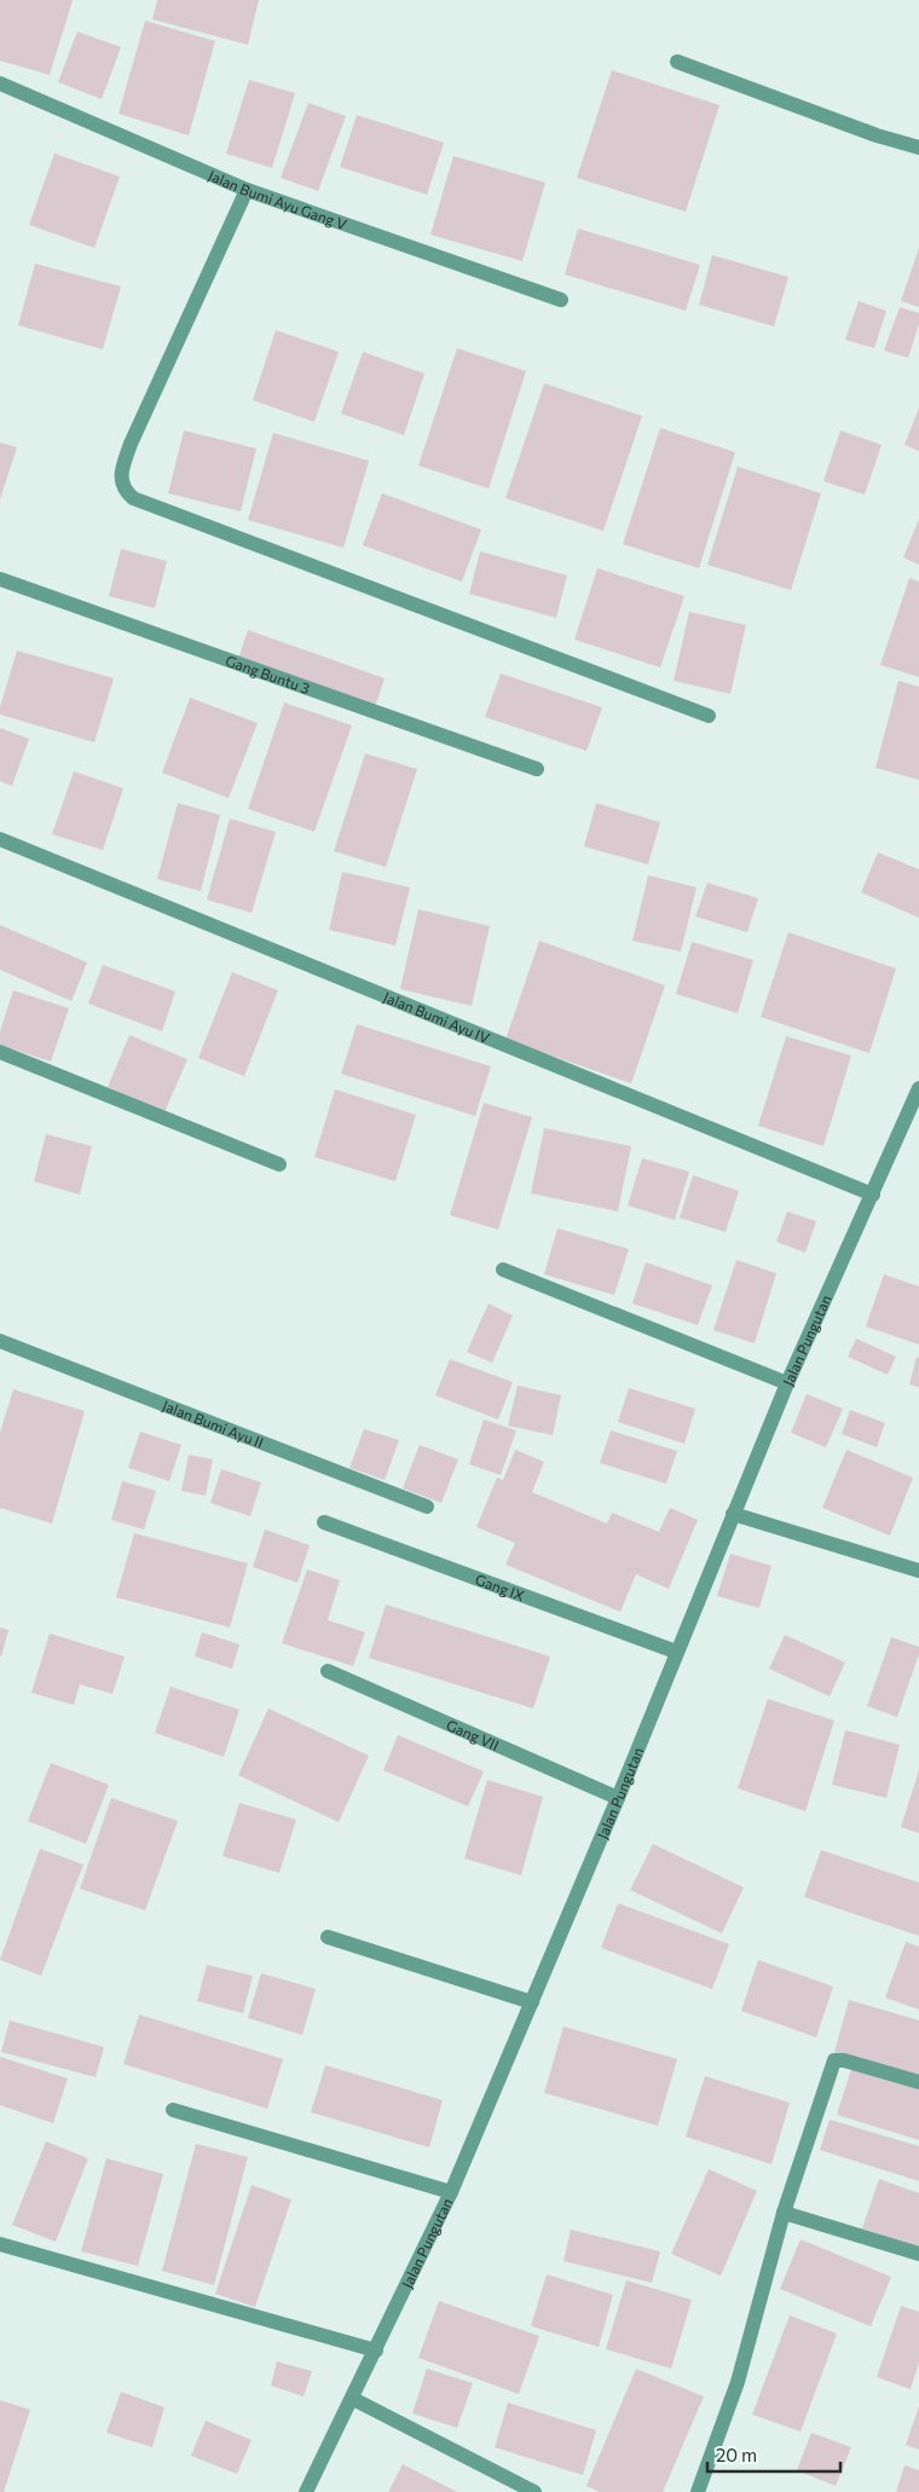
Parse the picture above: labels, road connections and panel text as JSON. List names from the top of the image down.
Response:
{
  "streets": {
    "street": [
      "Jalan Bumi Ayu Gang V",
      "Gang Buntu 3",
      "Jalan Bumi Ayu IV",
      "Jalan Pungutan",
      "Jalan Bumi Ayu II",
      "Gang IX",
      "Gang VII"
    ]
  },
  "crossings": [
    ["Jalan Bumi Ayu IV", "Jalan Pungutan"],
    ["Jalan Pungutan", "Gang IX"],
    ["Jalan Pungutan", "Gang VII"]
  ],
  "scale_bar": "20 m"
}
